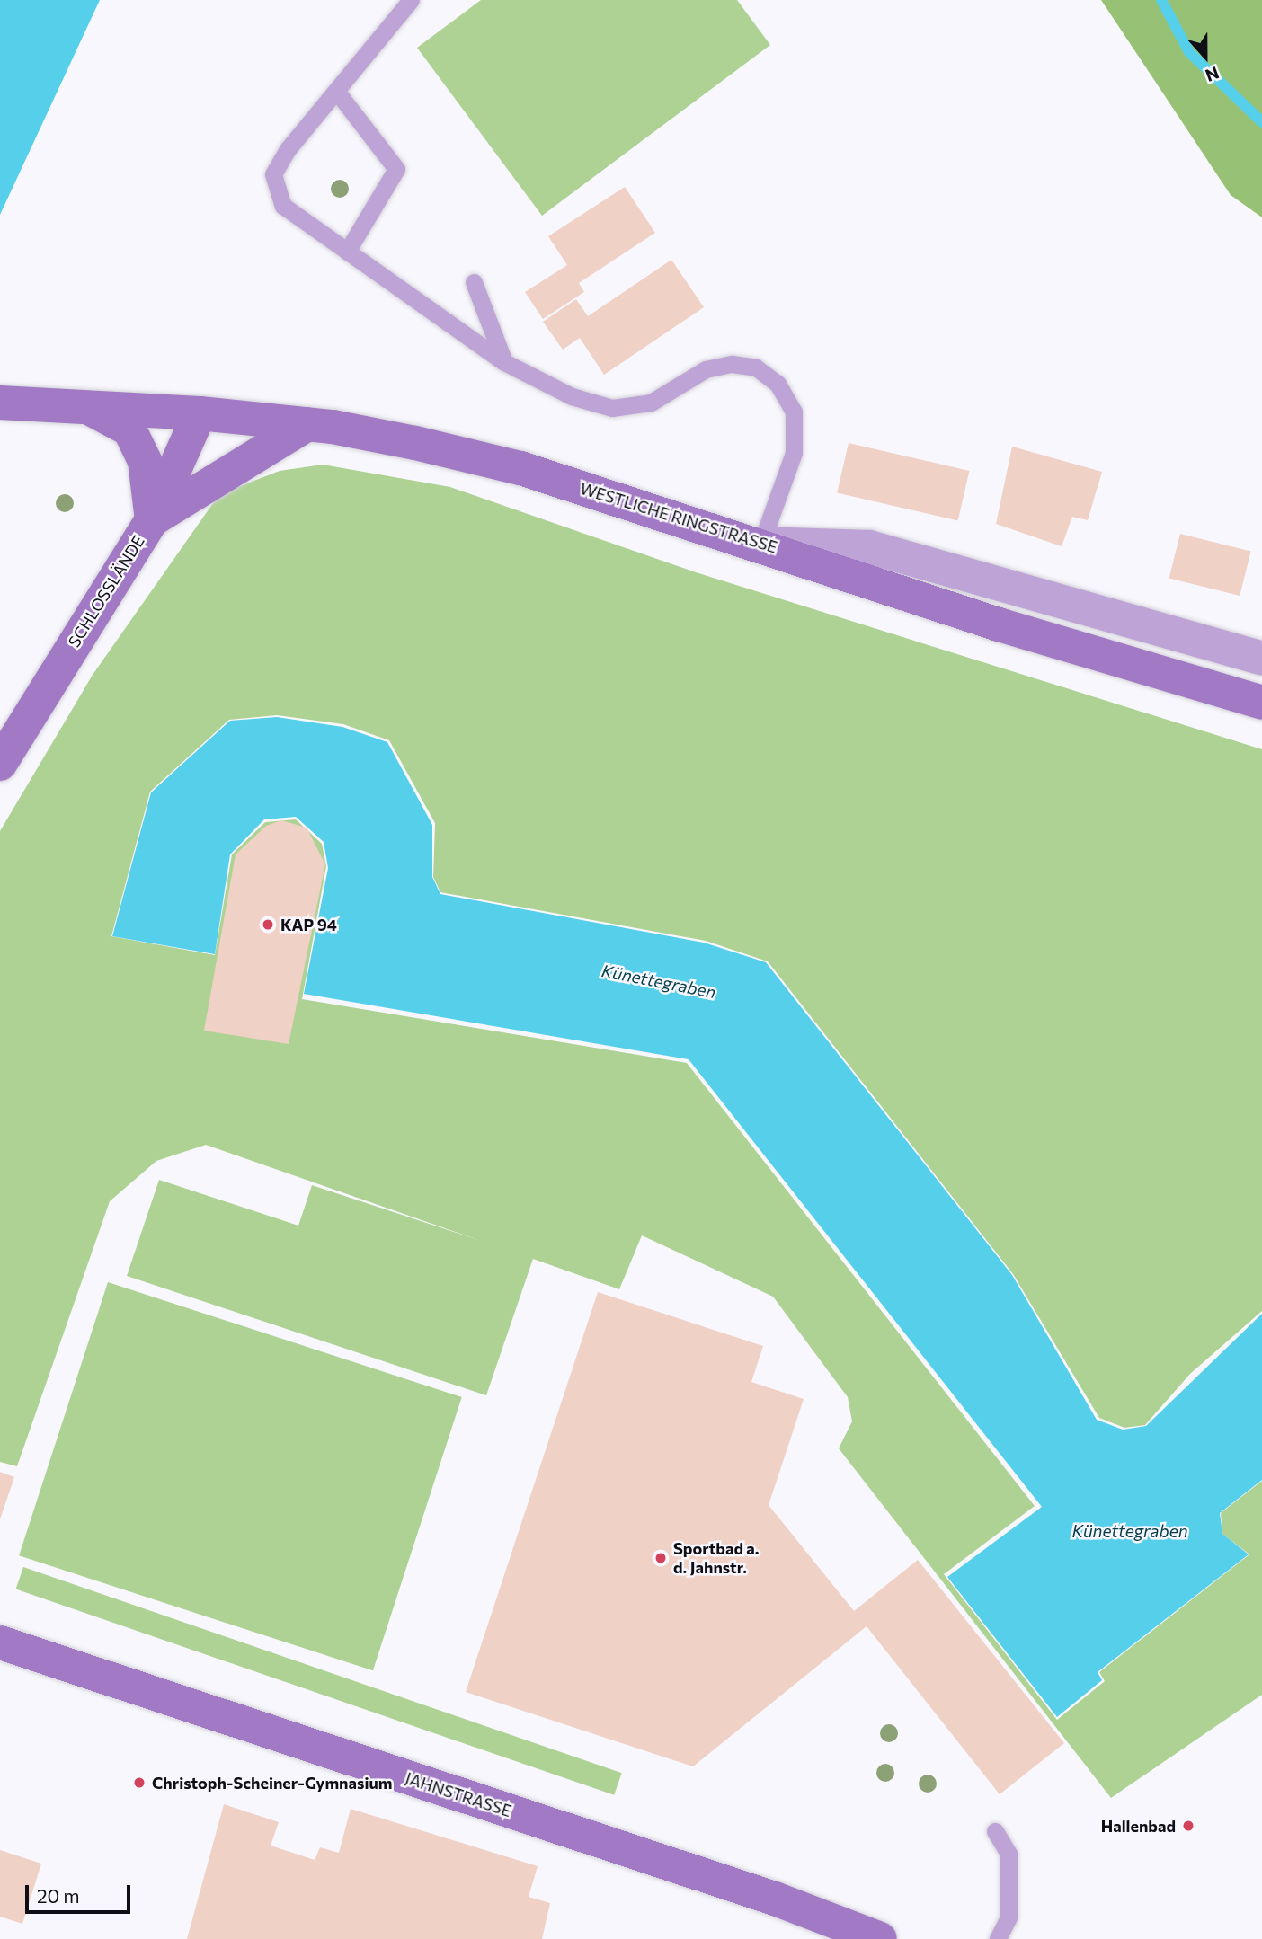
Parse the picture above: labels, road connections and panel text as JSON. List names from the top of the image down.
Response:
{
  "streets": {
    "street": ["WESTLICHE RINGSTRASSE", "SCHLOSSLÄNDE", "JAHNSTRASSE"]
  },
  "crossings": [
    ["WESTLICHE RINGSTRASSE", "SCHLOSSLÄNDE"]
  ],
  "water": ["Künettegraben"],
  "places": [
    "KAP 94",
    "Sportbad a. d. Jahnstr.",
    "Christoph-Scheiner-Gymnasium",
    "Hallenbad"
  ],
  "scale_bar": "20 m",
  "north": "bottom"
}
